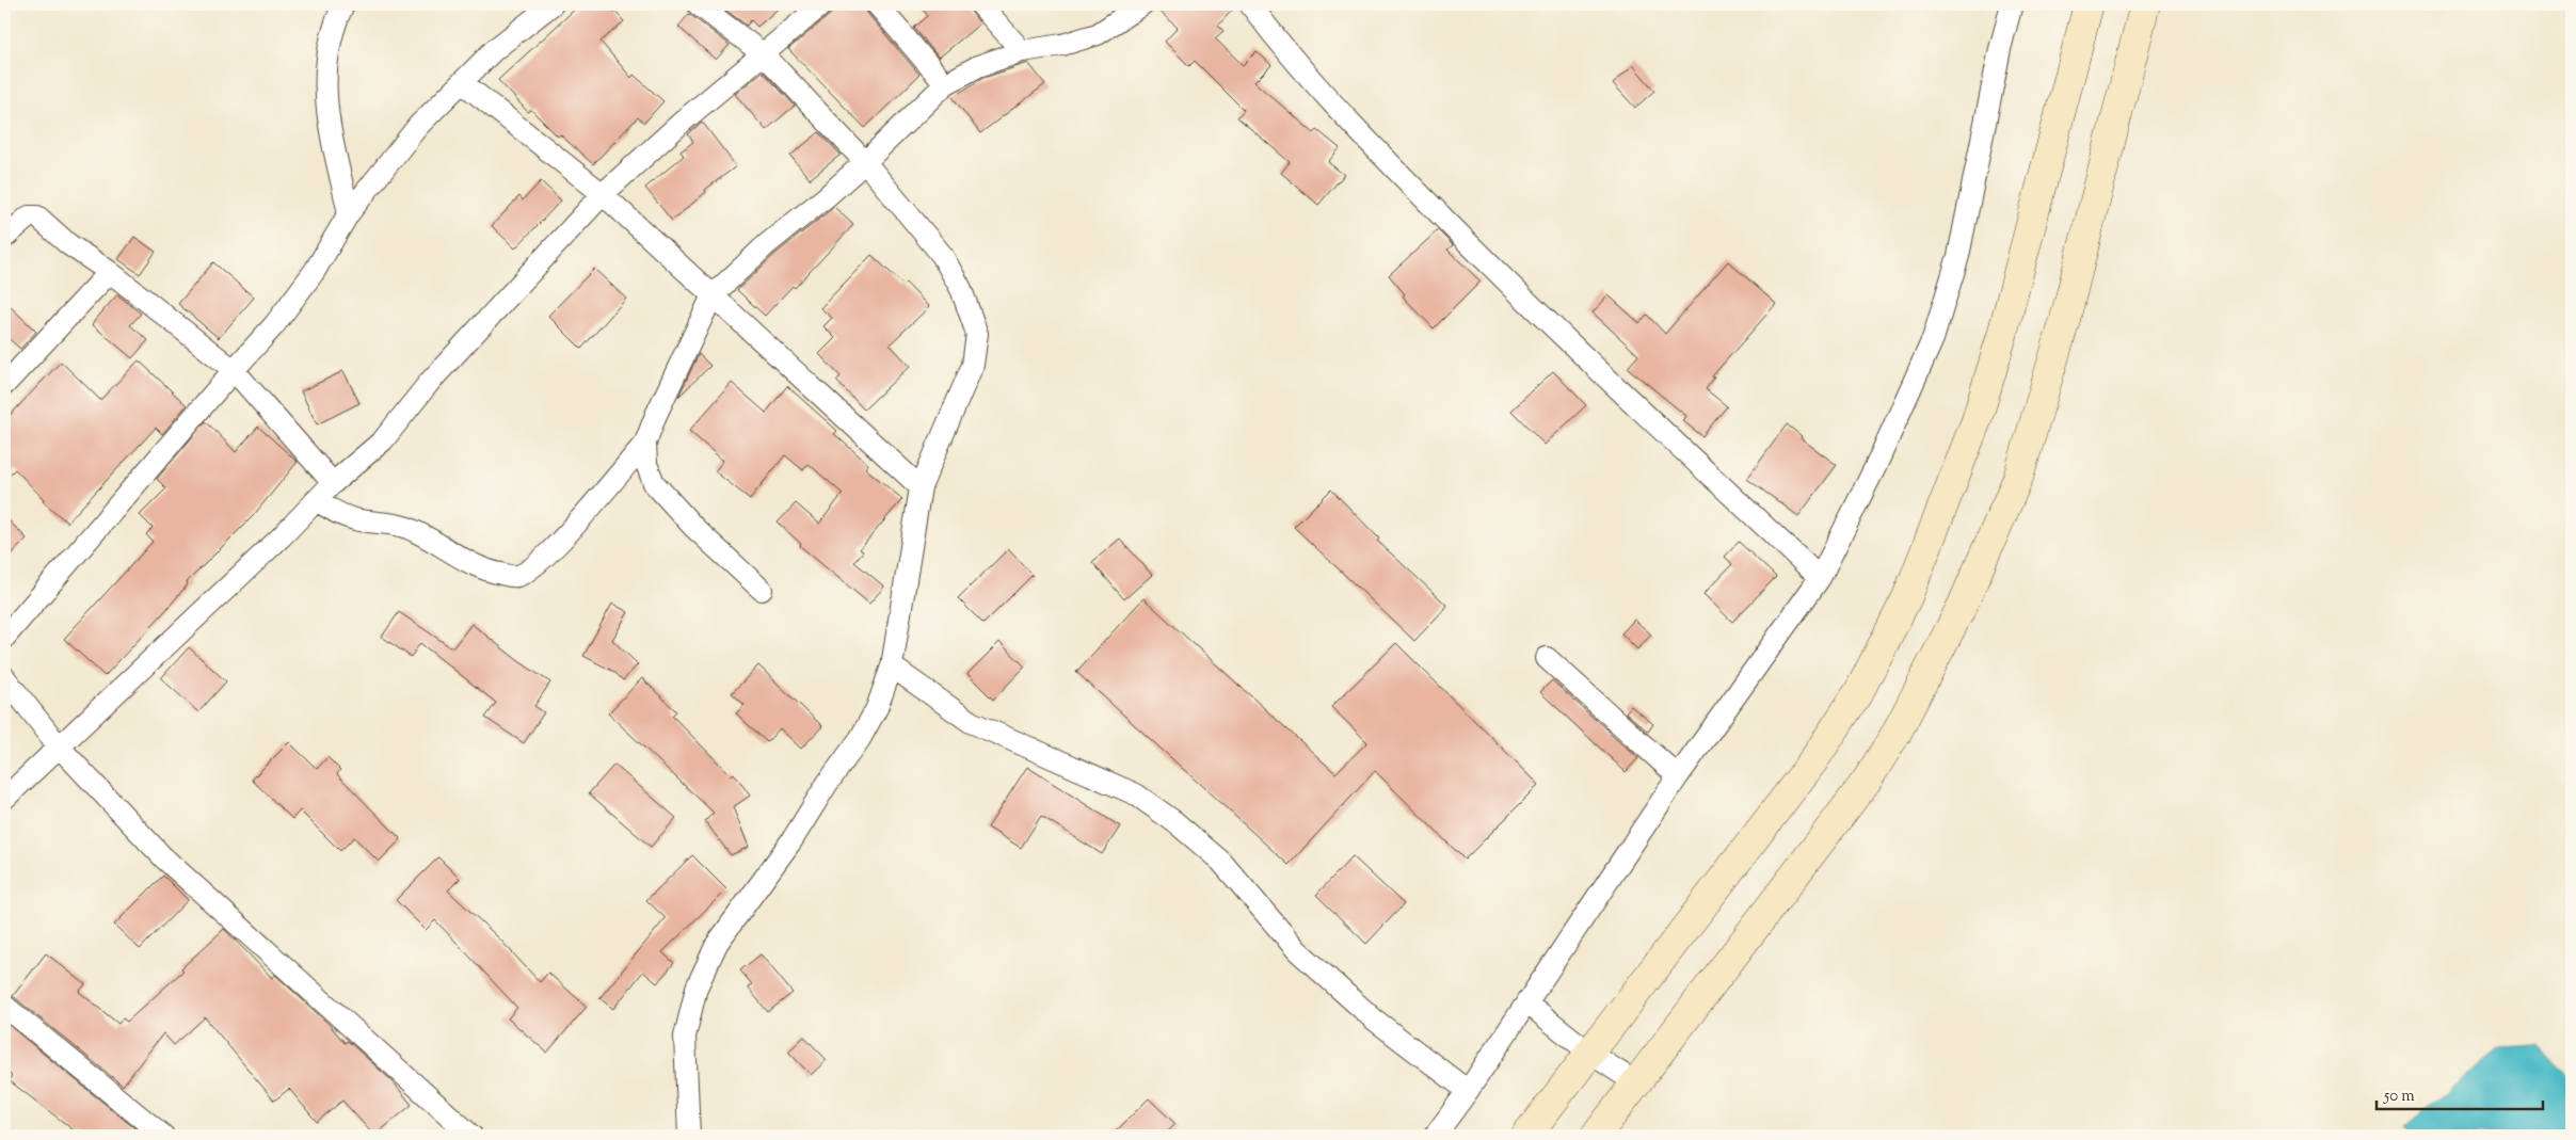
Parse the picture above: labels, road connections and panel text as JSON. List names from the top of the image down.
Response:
{
  "scale_bar": "50 m"
}
